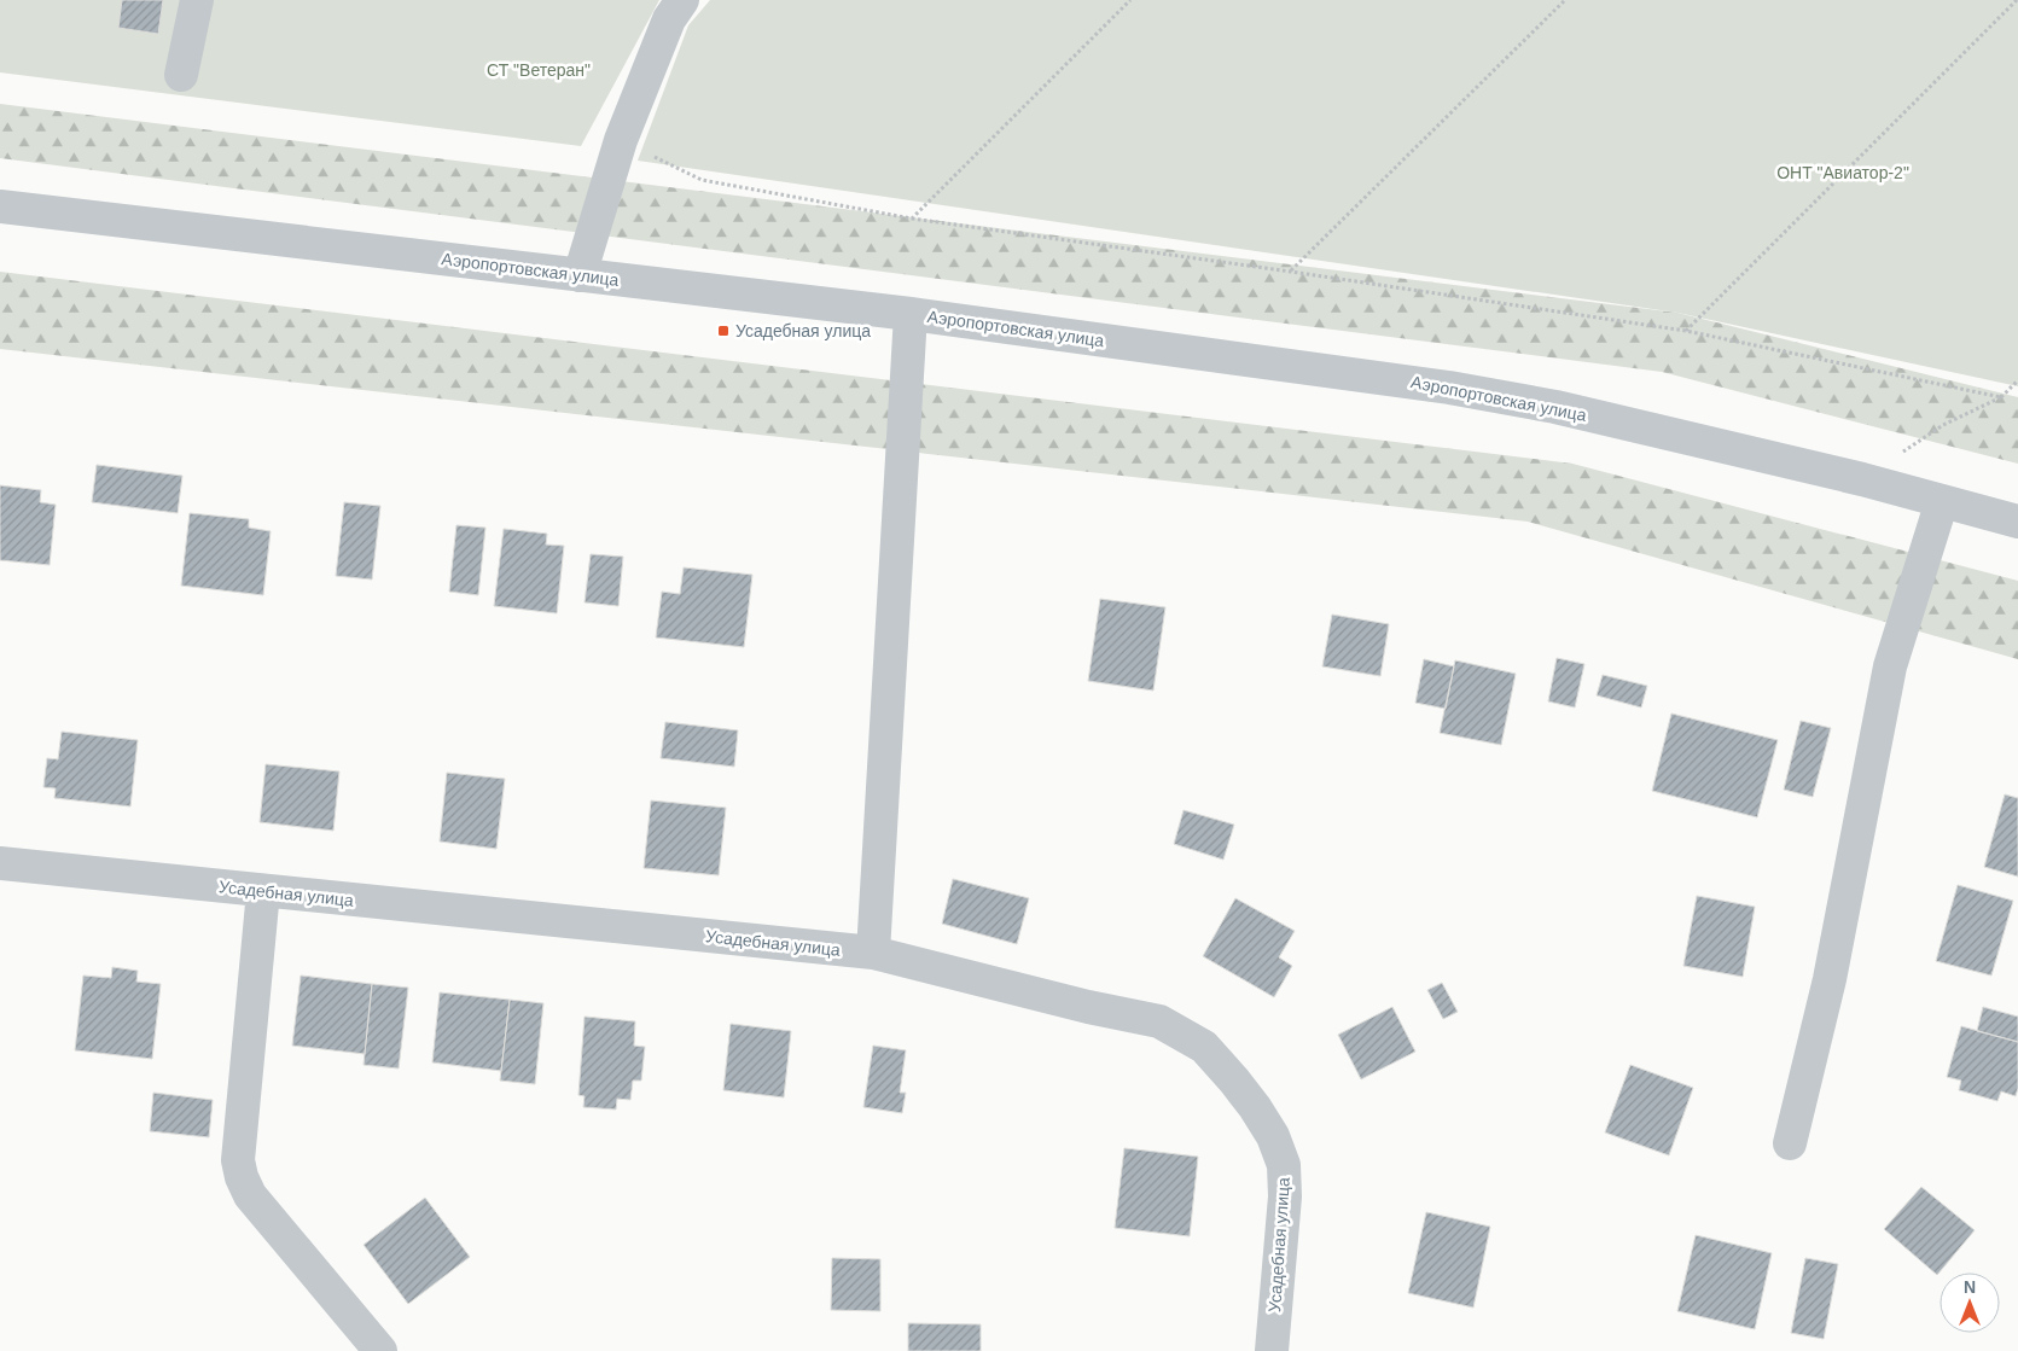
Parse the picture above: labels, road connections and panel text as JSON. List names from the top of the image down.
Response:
{
  "streets": {
    "street": ["Аэропортовская улица", "Усадебная улица"]
  },
  "parks": ["СТ \"Ветеран\"", "ОНТ \"Авиатор-2\""],
  "places": {
    "transit": ["Усадебная улица"]
  },
  "north": "top"
}
